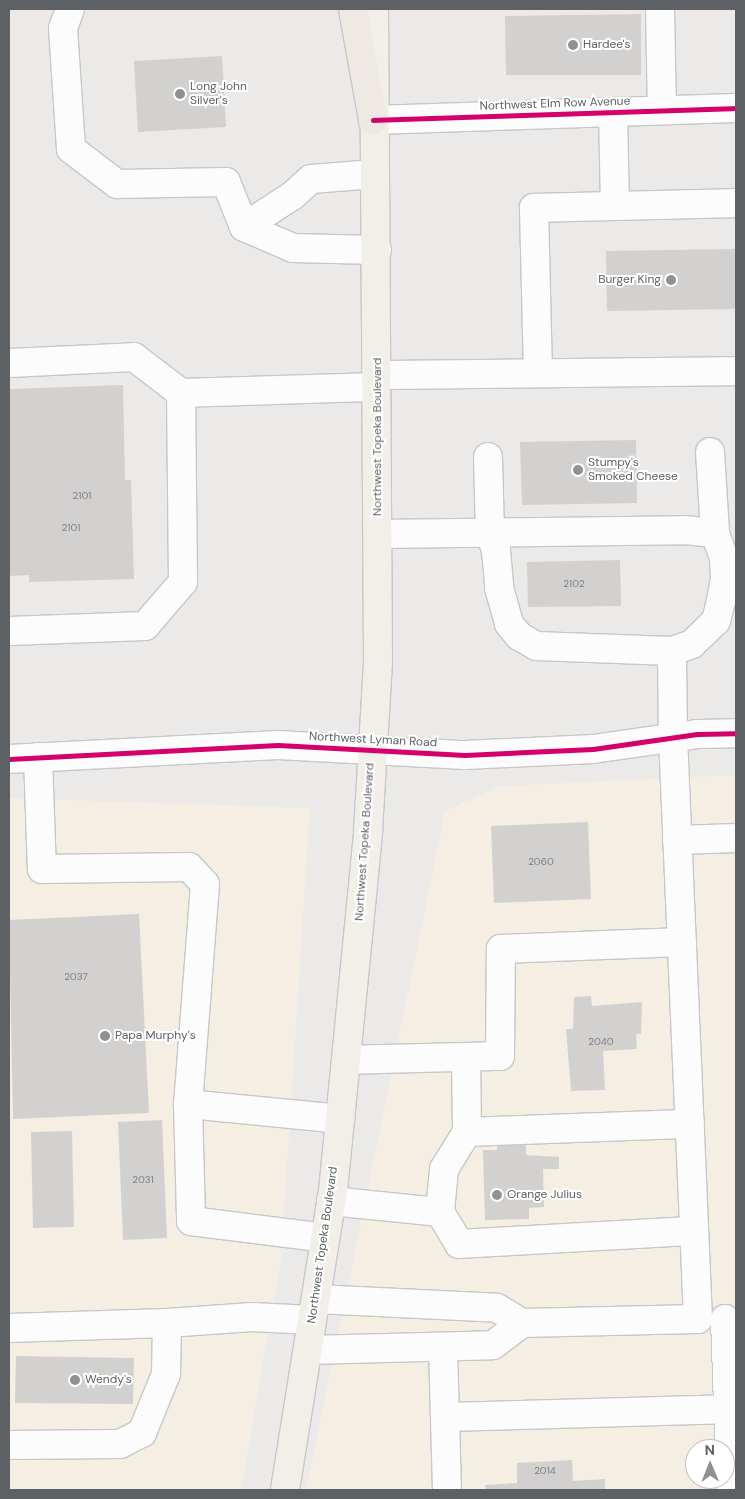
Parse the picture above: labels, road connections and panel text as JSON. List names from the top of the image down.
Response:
{
  "streets": {
    "main road": ["Northwest Topeka Boulevard"],
    "street": ["Northwest Elm Row Avenue", "Northwest Lyman Road"]
  },
  "crossings": [
    ["Northwest Elm Row Avenue", "Northwest Topeka Boulevard"],
    ["Northwest Topeka Boulevard", "Northwest Lyman Road"]
  ],
  "places": [
    "Hardee's",
    "Long John Silver's",
    "Burger King",
    "Stumpy's Smoked Cheese",
    "Papa Murphy's",
    "Orange Julius",
    "Wendy's"
  ],
  "house_numbers": [
    "2101",
    "2101",
    "2102",
    "2060",
    "2037",
    "2040",
    "2031",
    "2014"
  ],
  "north": "top"
}
